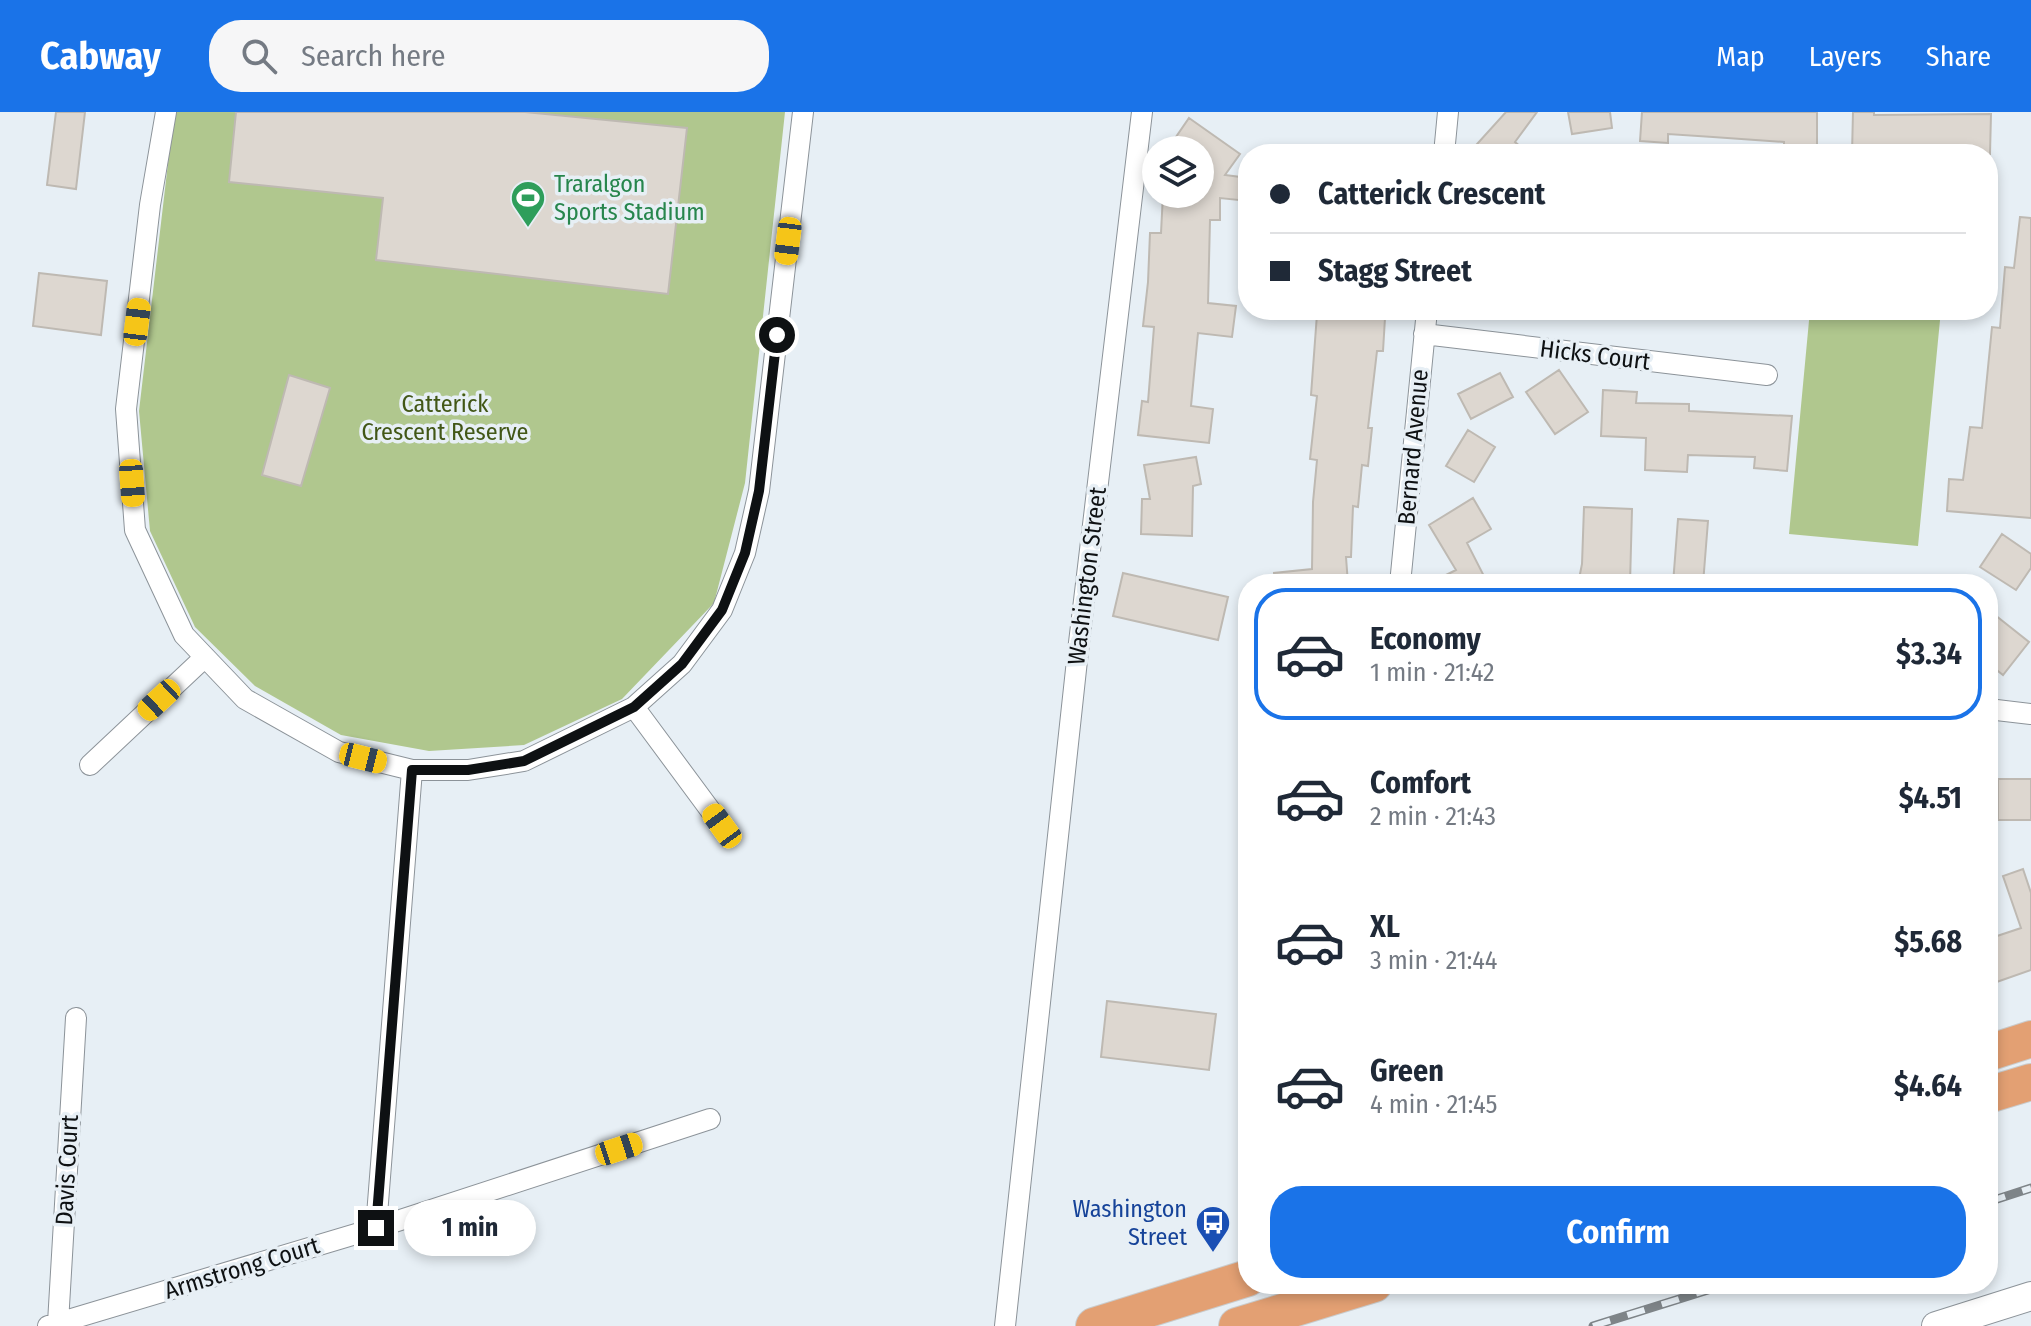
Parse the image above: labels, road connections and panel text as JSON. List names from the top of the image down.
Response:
{
  "streets": {
    "street": [
      "Hicks Court",
      "Bernard Avenue",
      "Washington Street",
      "Davis Court",
      "Armstrong Court"
    ]
  },
  "crossings": [
    ["Hicks Court", "Bernard Avenue"],
    ["Davis Court", "Armstrong Court"]
  ],
  "parks": ["Catterick Crescent Reserve"],
  "places": {
    "sports": ["Traralgon Sports Stadium"],
    "bus stop": ["Washington Street"]
  },
  "page": {
    "header": "Cabway",
    "search": "Search here",
    "nav": ["Map", "Layers", "Share"],
    "banner": ["Catterick Crescent", "Stagg Street"],
    "list": [
      {
        "name": "Economy",
        "note": "1 min · 21:42",
        "value": "$3.34"
      },
      {
        "name": "Comfort",
        "note": "2 min · 21:43",
        "value": "$4.51"
      },
      {
        "name": "XL",
        "note": "3 min · 21:44",
        "value": "$5.68"
      },
      {
        "name": "Green",
        "note": "4 min · 21:45",
        "value": "$4.64"
      }
    ],
    "buttons": "Confirm",
    "bubble": "1 min"
  }
}
